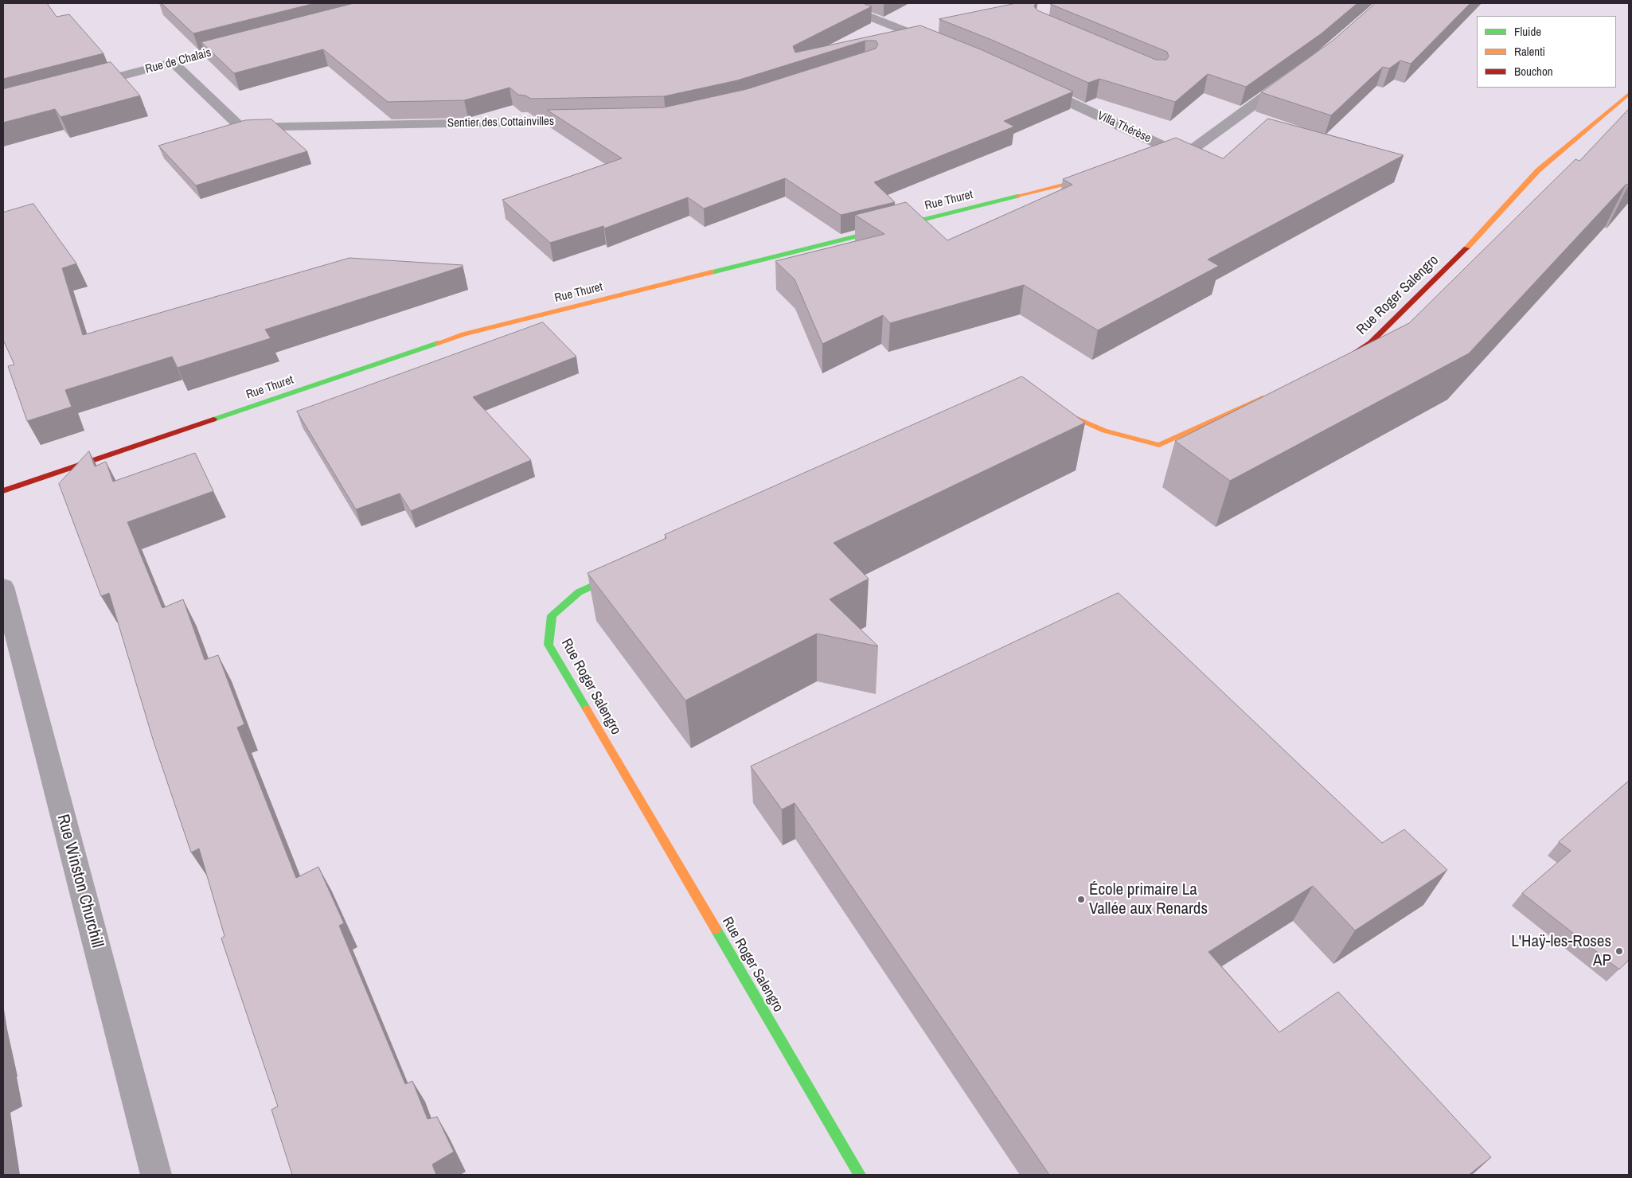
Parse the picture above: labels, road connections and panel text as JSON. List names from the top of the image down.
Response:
{
  "streets": {
    "street": [
      "Rue de Chalais",
      "Sentier des Cottainvilles",
      "Villa Thérèse",
      "Rue Thuret",
      "Rue Roger Salengro",
      "Rue Winston Churchill"
    ]
  },
  "crossings": [
    ["Rue de Chalais", "Sentier des Cottainvilles"]
  ],
  "places": ["École primaire La Vallée aux Renards", "L'Haÿ-les-Roses AP"],
  "legend": ["Fluide", "Ralenti", "Bouchon"]
}
